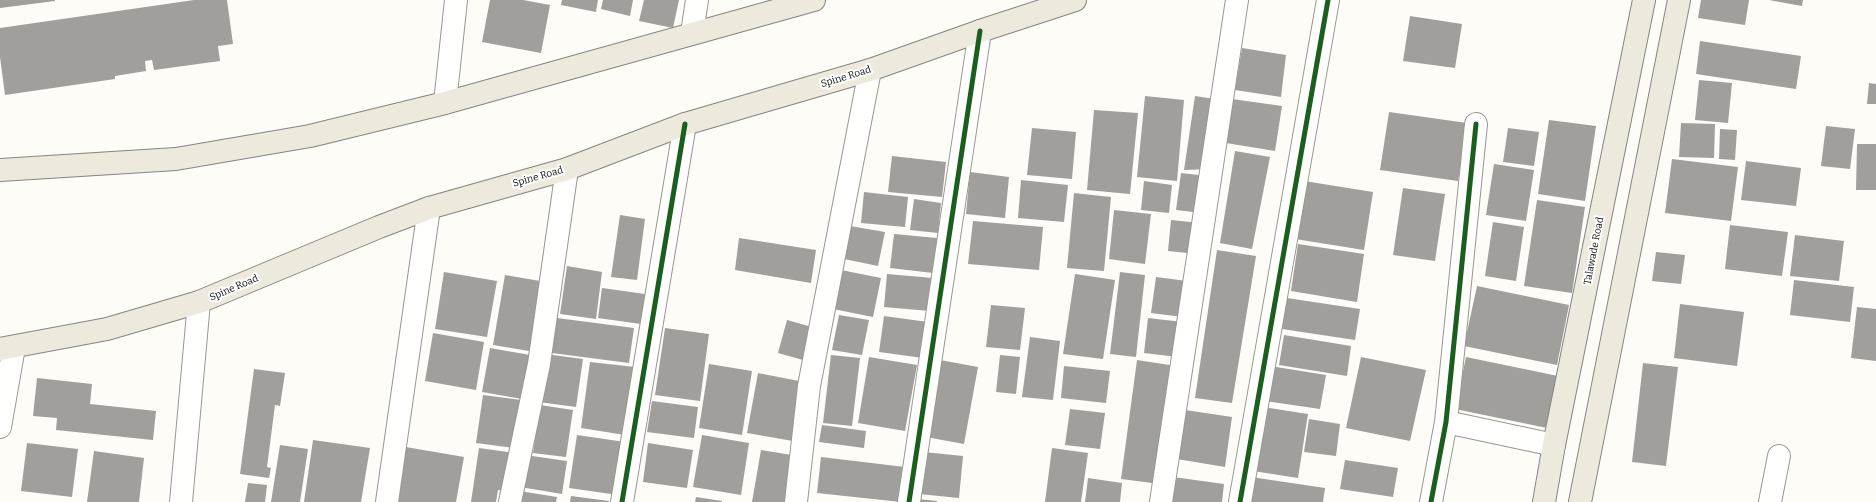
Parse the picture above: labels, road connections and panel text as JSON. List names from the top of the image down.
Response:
{
  "streets": {
    "main road": ["Spine Road", "Talawade Road"]
  }
}
